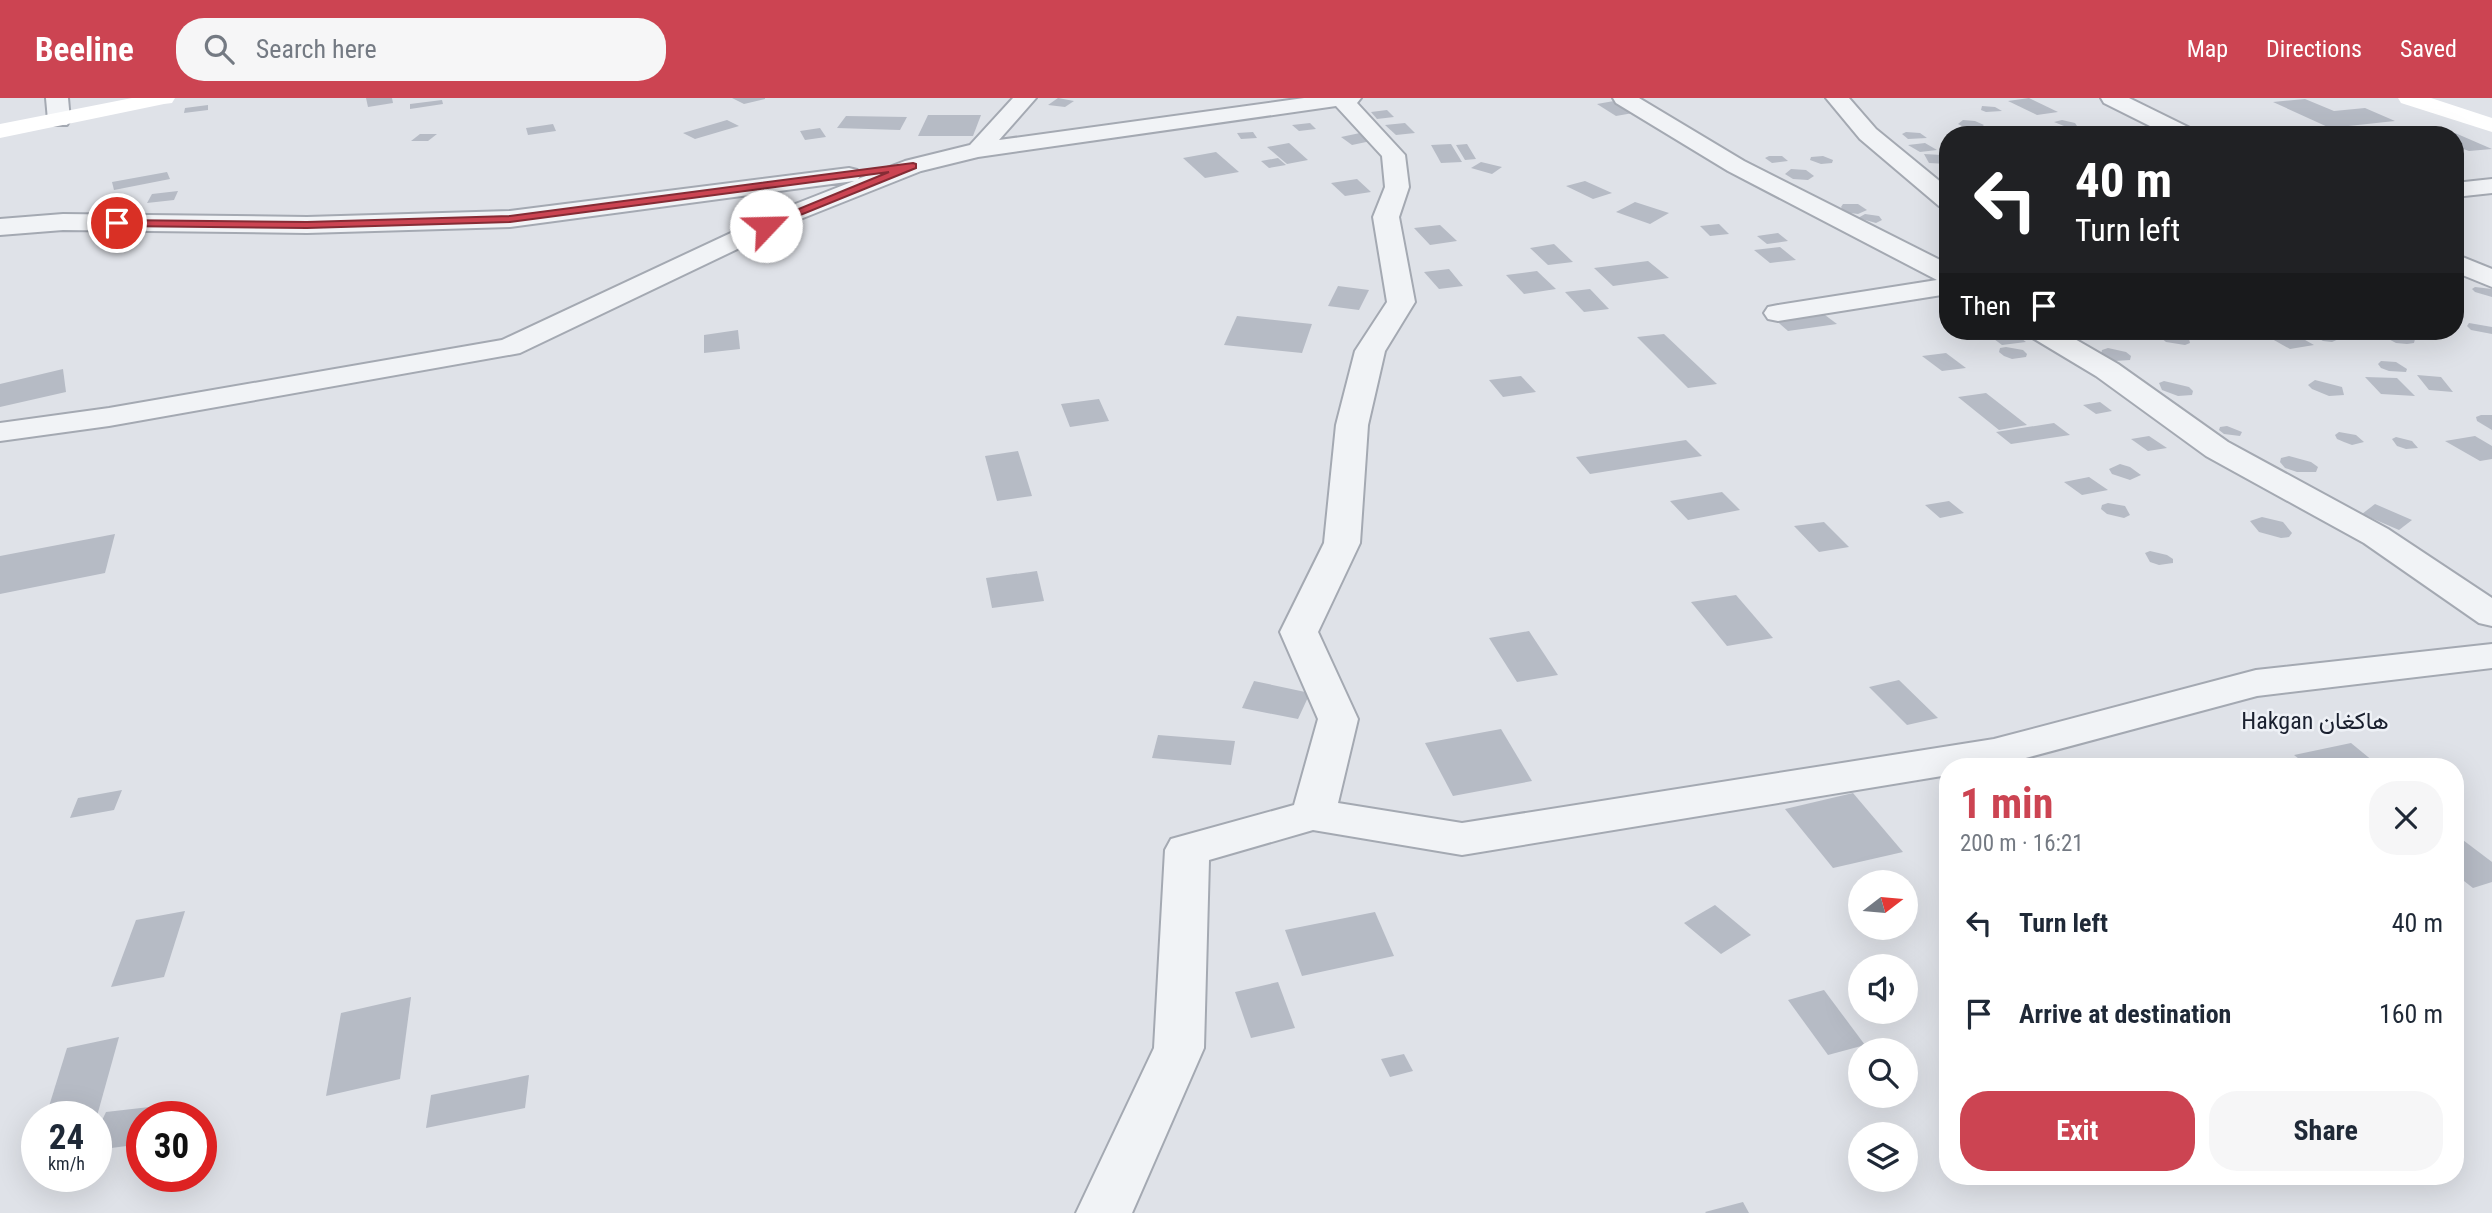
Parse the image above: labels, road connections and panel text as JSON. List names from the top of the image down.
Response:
{
  "districts": ["Hakgan هاكغان"],
  "north": "right",
  "page": {
    "header": "Beeline",
    "search": "Search here",
    "nav": ["Map", "Directions", "Saved"],
    "turn": ["40 m", "Turn left"],
    "then": "Then",
    "heading": ["1 min", "200 m · 16:21"],
    "list": [
      {
        "name": "Turn left",
        "value": "40 m"
      },
      {
        "name": "Arrive at destination",
        "value": "160 m"
      }
    ],
    "buttons": ["Exit", "Share"],
    "speed": "24 km/h",
    "limit": "30"
  }
}
